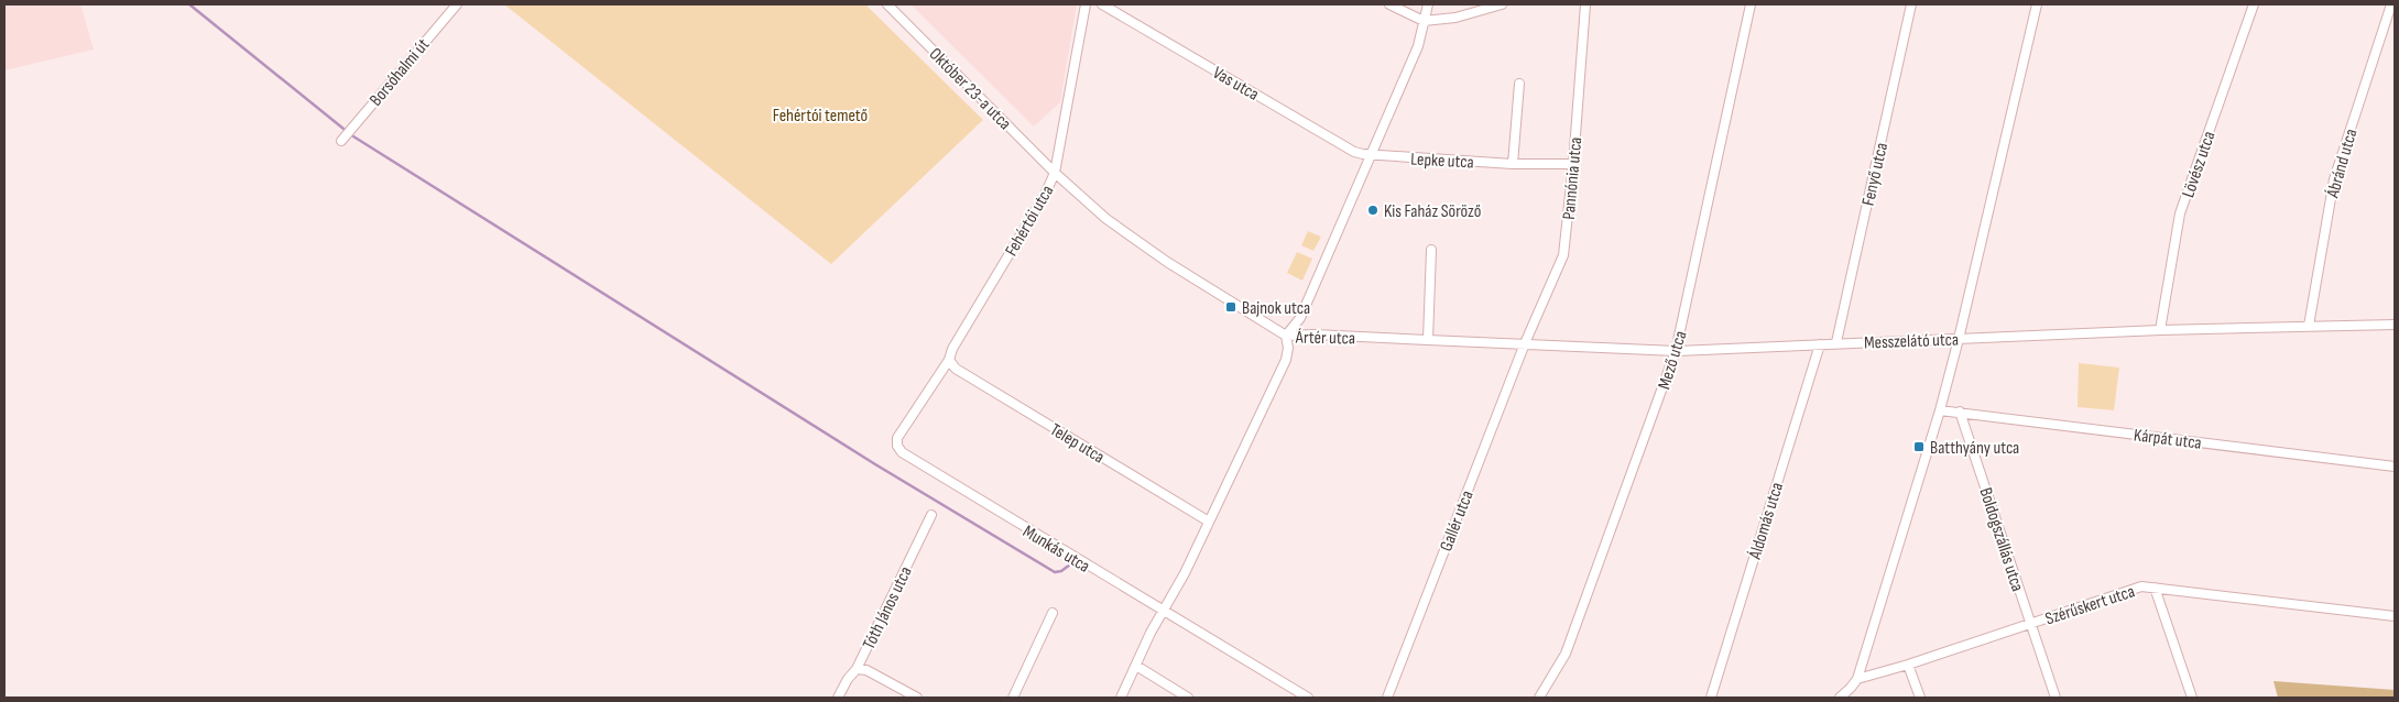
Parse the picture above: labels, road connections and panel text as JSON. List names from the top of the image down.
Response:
{
  "streets": {
    "street": [
      "Borsóhalmi út",
      "Vas utca",
      "Október 23-a utca",
      "Lepke utca",
      "Ábránd utca",
      "Lövész utca",
      "Fenyő utca",
      "Pannónia utca",
      "Fehértói utca",
      "Ártér utca",
      "Messzelátó utca",
      "Mező utca",
      "Kárpát utca",
      "Telep utca",
      "Gallér utca",
      "Áldomás utca",
      "Boldogszállás utca",
      "Munkás utca",
      "Szérűskert utca",
      "Tóth János utca"
    ]
  },
  "crossings": [
    ["Vas utca", "Lepke utca"],
    ["Október 23-a utca", "Fehértói utca"],
    ["Október 23-a utca", "Ártér utca"],
    ["Lepke utca", "Pannónia utca"],
    ["Ábránd utca", "Messzelátó utca"],
    ["Lövész utca", "Messzelátó utca"],
    ["Fenyő utca", "Messzelátó utca"],
    ["Pannónia utca", "Messzelátó utca"],
    ["Pannónia utca", "Gallér utca"],
    ["Fehértói utca", "Ártér utca"],
    ["Fehértói utca", "Telep utca"],
    ["Fehértói utca", "Munkás utca"],
    ["Ártér utca", "Messzelátó utca"],
    ["Messzelátó utca", "Mező utca"],
    ["Messzelátó utca", "Gallér utca"],
    ["Messzelátó utca", "Áldomás utca"],
    ["Kárpát utca", "Boldogszállás utca"],
    ["Telep utca", "Munkás utca"],
    ["Boldogszállás utca", "Szérűskert utca"]
  ],
  "parks": ["Fehértói temető"],
  "places": {
    "other": ["Kis Faház Söröző"],
    "transit": ["Bajnok utca", "Batthyány utca"]
  }
}
